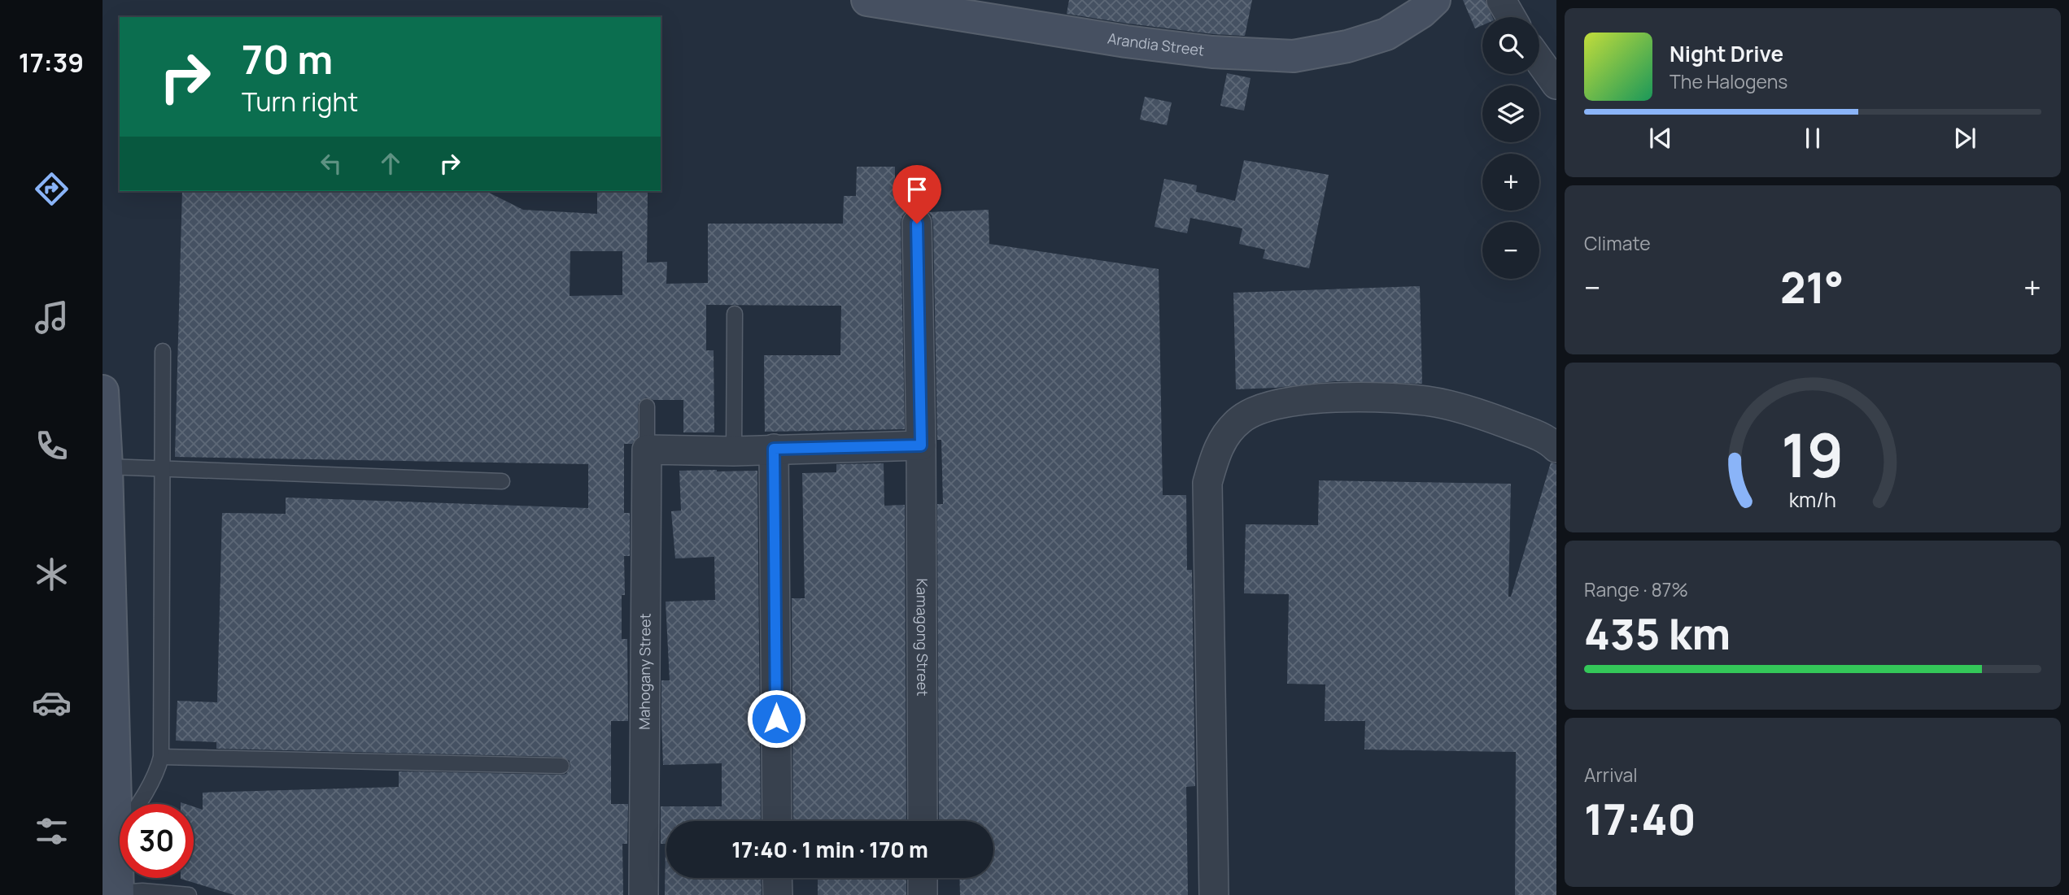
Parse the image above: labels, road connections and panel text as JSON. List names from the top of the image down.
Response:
{
  "streets": {
    "street": ["Arandia Street", "Kamagong Street", "Mahogany Street"]
  },
  "page": {
    "tabs": "17:39",
    "map_buttons": ["+", "−"],
    "turn": ["70 m", "Turn right"],
    "song": ["Night Drive", "The Halogens"],
    "tile": [
      "Climate",
      ["Range · 87%", "435 km"],
      ["Arrival", "17:40"]
    ],
    "heat": ["−", "21°", "+"],
    "limit": "30",
    "trip": "17:40 · 1 min · 170 m",
    "gauge": ["19", "km/h"]
  }
}
